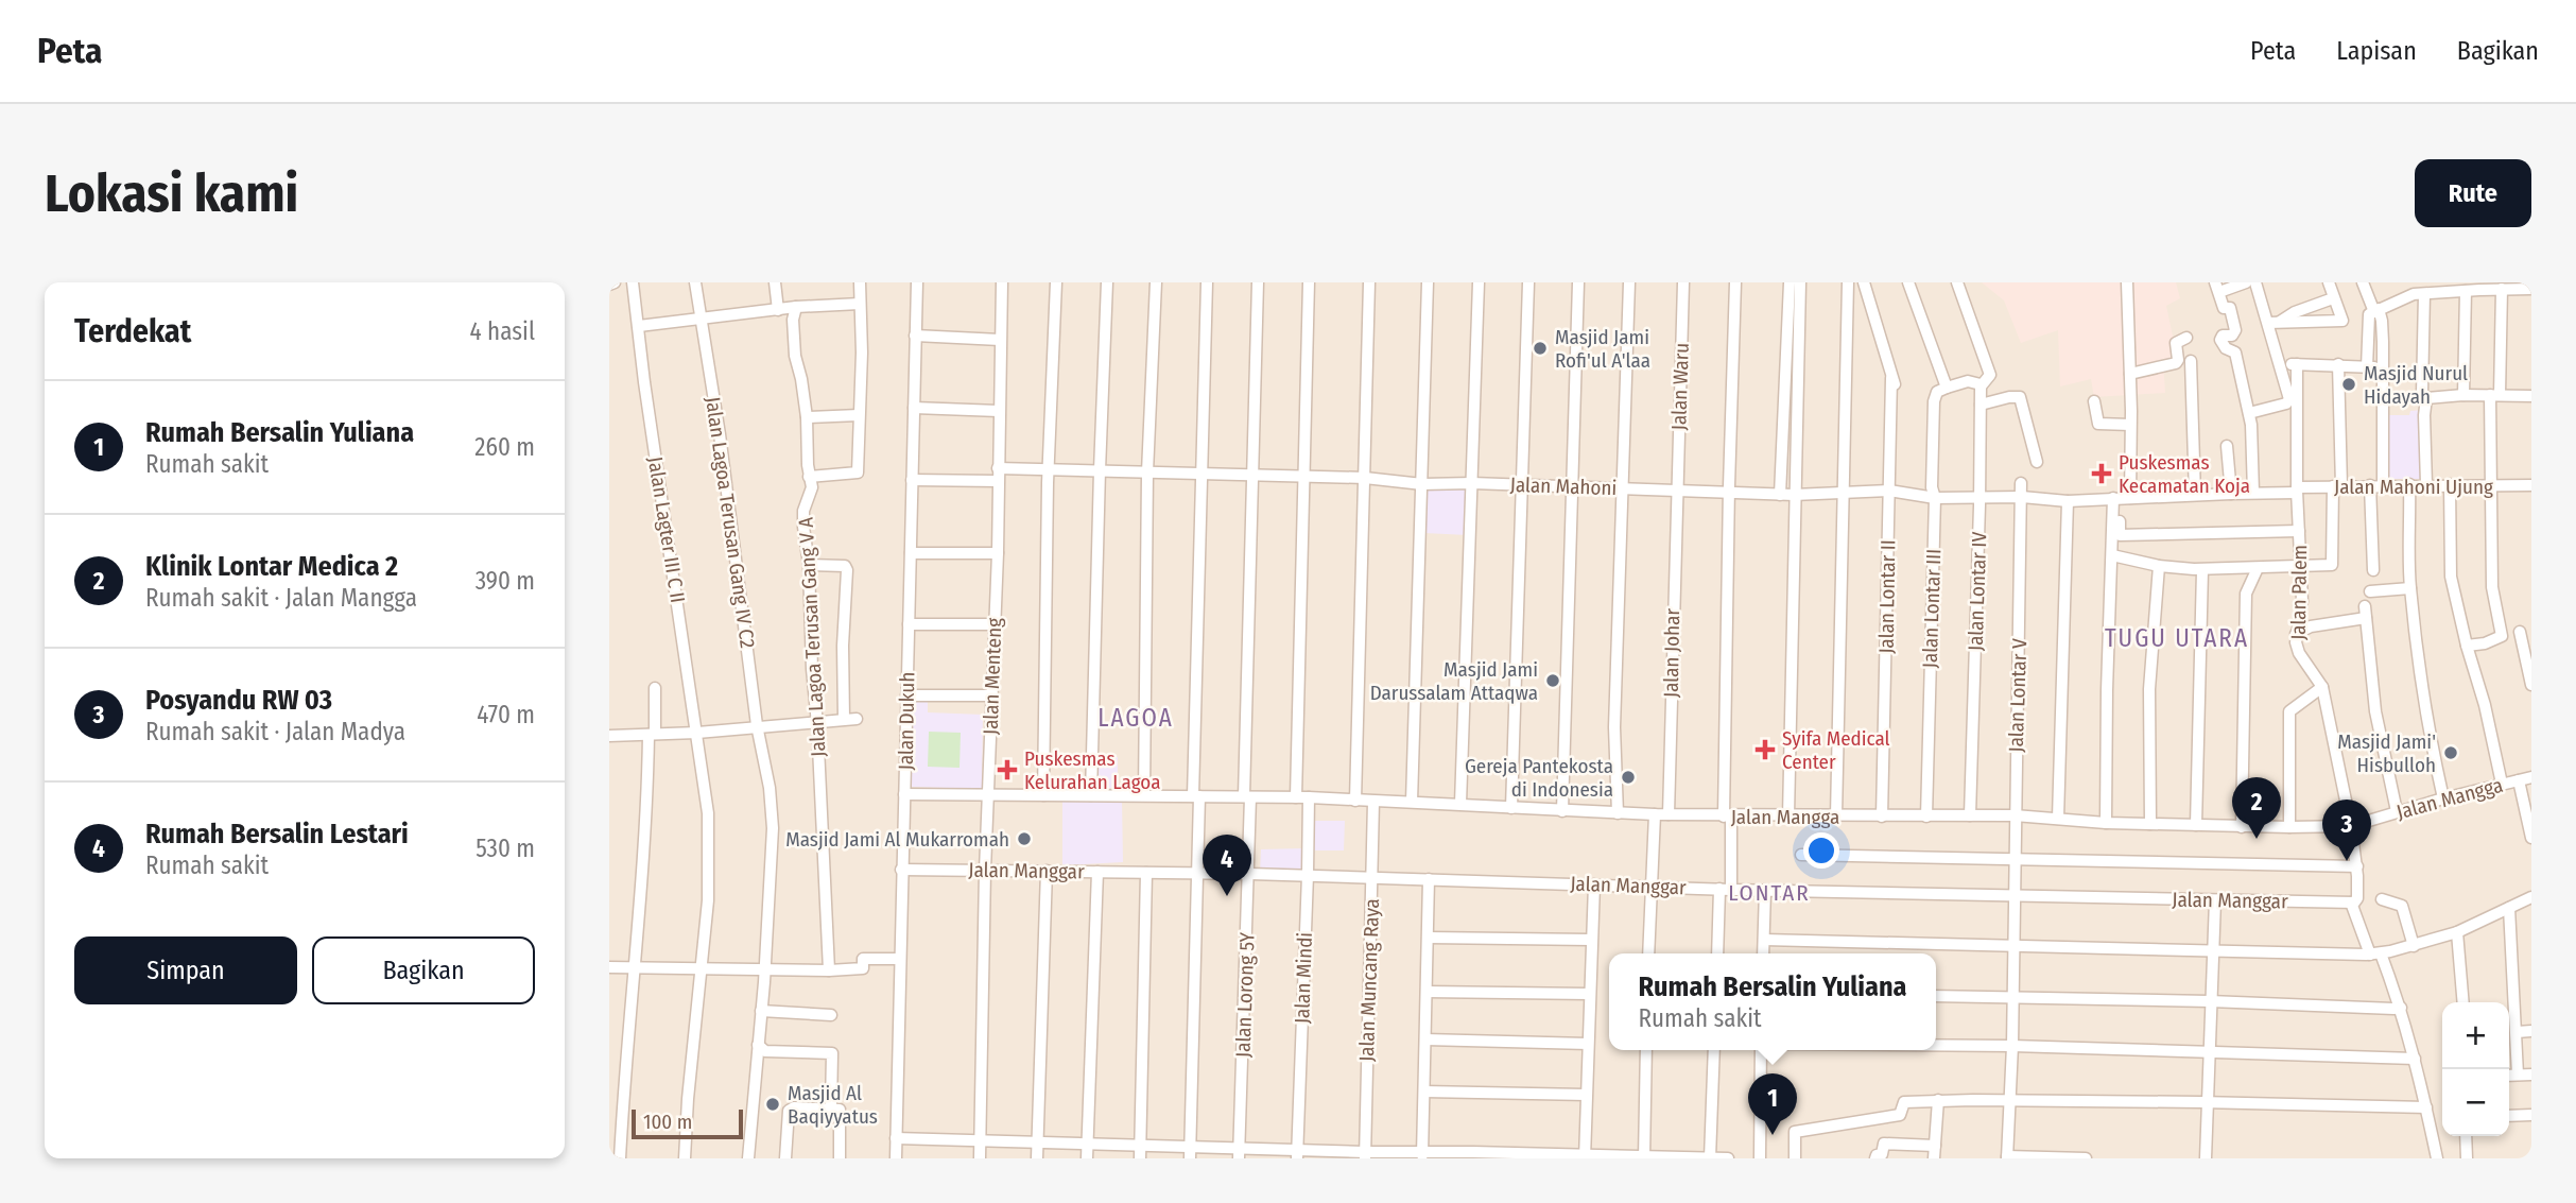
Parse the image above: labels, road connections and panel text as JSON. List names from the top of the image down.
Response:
{
  "streets": {
    "street": [
      "Jalan Waru",
      "Jalan Mahoni",
      "Jalan Mahoni Ujung",
      "Jalan Lagoa Terusan Gang IV C2",
      "Jalan Lagter III C II",
      "Jalan Lontar IV",
      "Jalan Palem",
      "Jalan Lontar II",
      "Jalan Lontar III",
      "Jalan Lagoa Terusan Gang V A",
      "Jalan Johar",
      "Jalan Menteng",
      "Jalan Lontar V",
      "Jalan Dukuh",
      "Jalan Mangga",
      "Jalan Manggar",
      "Jalan Mindi",
      "Jalan Muncang Raya",
      "Jalan Lorong 5Y"
    ]
  },
  "crossings": [
    ["Jalan Waru", "Jalan Mahoni"],
    ["Jalan Waru", "Jalan Johar"],
    ["Jalan Mahoni", "Jalan Mahoni Ujung"],
    ["Jalan Mahoni", "Jalan Lontar IV"],
    ["Jalan Mahoni", "Jalan Lontar II"],
    ["Jalan Mahoni", "Jalan Lontar III"],
    ["Jalan Mahoni", "Jalan Johar"],
    ["Jalan Mahoni", "Jalan Menteng"],
    ["Jalan Mahoni", "Jalan Lontar V"],
    ["Jalan Mahoni", "Jalan Dukuh"],
    ["Jalan Mahoni", "Jalan Lorong 5Y"],
    ["Jalan Mahoni Ujung", "Jalan Palem"],
    ["Jalan Lontar IV", "Jalan Mangga"],
    ["Jalan Palem", "Jalan Mangga"],
    ["Jalan Palem", "Jalan Manggar"],
    ["Jalan Lontar II", "Jalan Mangga"],
    ["Jalan Lontar III", "Jalan Mangga"],
    ["Jalan Johar", "Jalan Mangga"],
    ["Jalan Menteng", "Jalan Mangga"],
    ["Jalan Menteng", "Jalan Manggar"],
    ["Jalan Lontar V", "Jalan Mangga"],
    ["Jalan Lontar V", "Jalan Manggar"],
    ["Jalan Dukuh", "Jalan Mangga"],
    ["Jalan Dukuh", "Jalan Manggar"],
    ["Jalan Mangga", "Jalan Mindi"],
    ["Jalan Mangga", "Jalan Muncang Raya"],
    ["Jalan Mangga", "Jalan Lorong 5Y"],
    ["Jalan Manggar", "Jalan Mindi"],
    ["Jalan Manggar", "Jalan Muncang Raya"],
    ["Jalan Manggar", "Jalan Lorong 5Y"]
  ],
  "districts": ["TUGU UTARA", "LAGOA", "LONTAR"],
  "places": {
    "other": [
      "Masjid Jami Rofi'ul A'laa",
      "Masjid Nurul Hidayah",
      "Masjid Jami Darussalam Attaqwa",
      "Masjid Jami' Hisbulloh",
      "Gereja Pantekosta di Indonesia",
      "Masjid Jami Al Mukarromah",
      "Masjid Al Baqiyyatus"
    ],
    "health": ["Puskesmas Kecamatan Koja", "Syifa Medical Center", "Puskesmas Kelurahan Lagoa"]
  },
  "scale_bar": "100 m",
  "page": {
    "header": "Peta",
    "nav": ["Peta", "Lapisan", "Bagikan"],
    "buttons": [
      "Rute",
      ["Simpan", "Bagikan"]
    ],
    "title": "Lokasi kami",
    "heading": ["Terdekat", "4 hasil"],
    "list": [
      {
        "mark": "1",
        "name": "Rumah Bersalin Yuliana",
        "note": "Rumah sakit",
        "value": "260 m"
      },
      {
        "mark": "2",
        "name": "Klinik Lontar Medica 2",
        "note": "Rumah sakit · Jalan Mangga",
        "value": "390 m"
      },
      {
        "mark": "3",
        "name": "Posyandu RW 03",
        "note": "Rumah sakit · Jalan Madya",
        "value": "470 m"
      },
      {
        "mark": "4",
        "name": "Rumah Bersalin Lestari",
        "note": "Rumah sakit",
        "value": "530 m"
      }
    ],
    "pins": [
      "2",
      "3",
      "4",
      "1"
    ],
    "popup": ["Rumah Bersalin Yuliana", "Rumah sakit"],
    "map_buttons": ["+", "−"],
    "scale": "100 m"
  }
}
